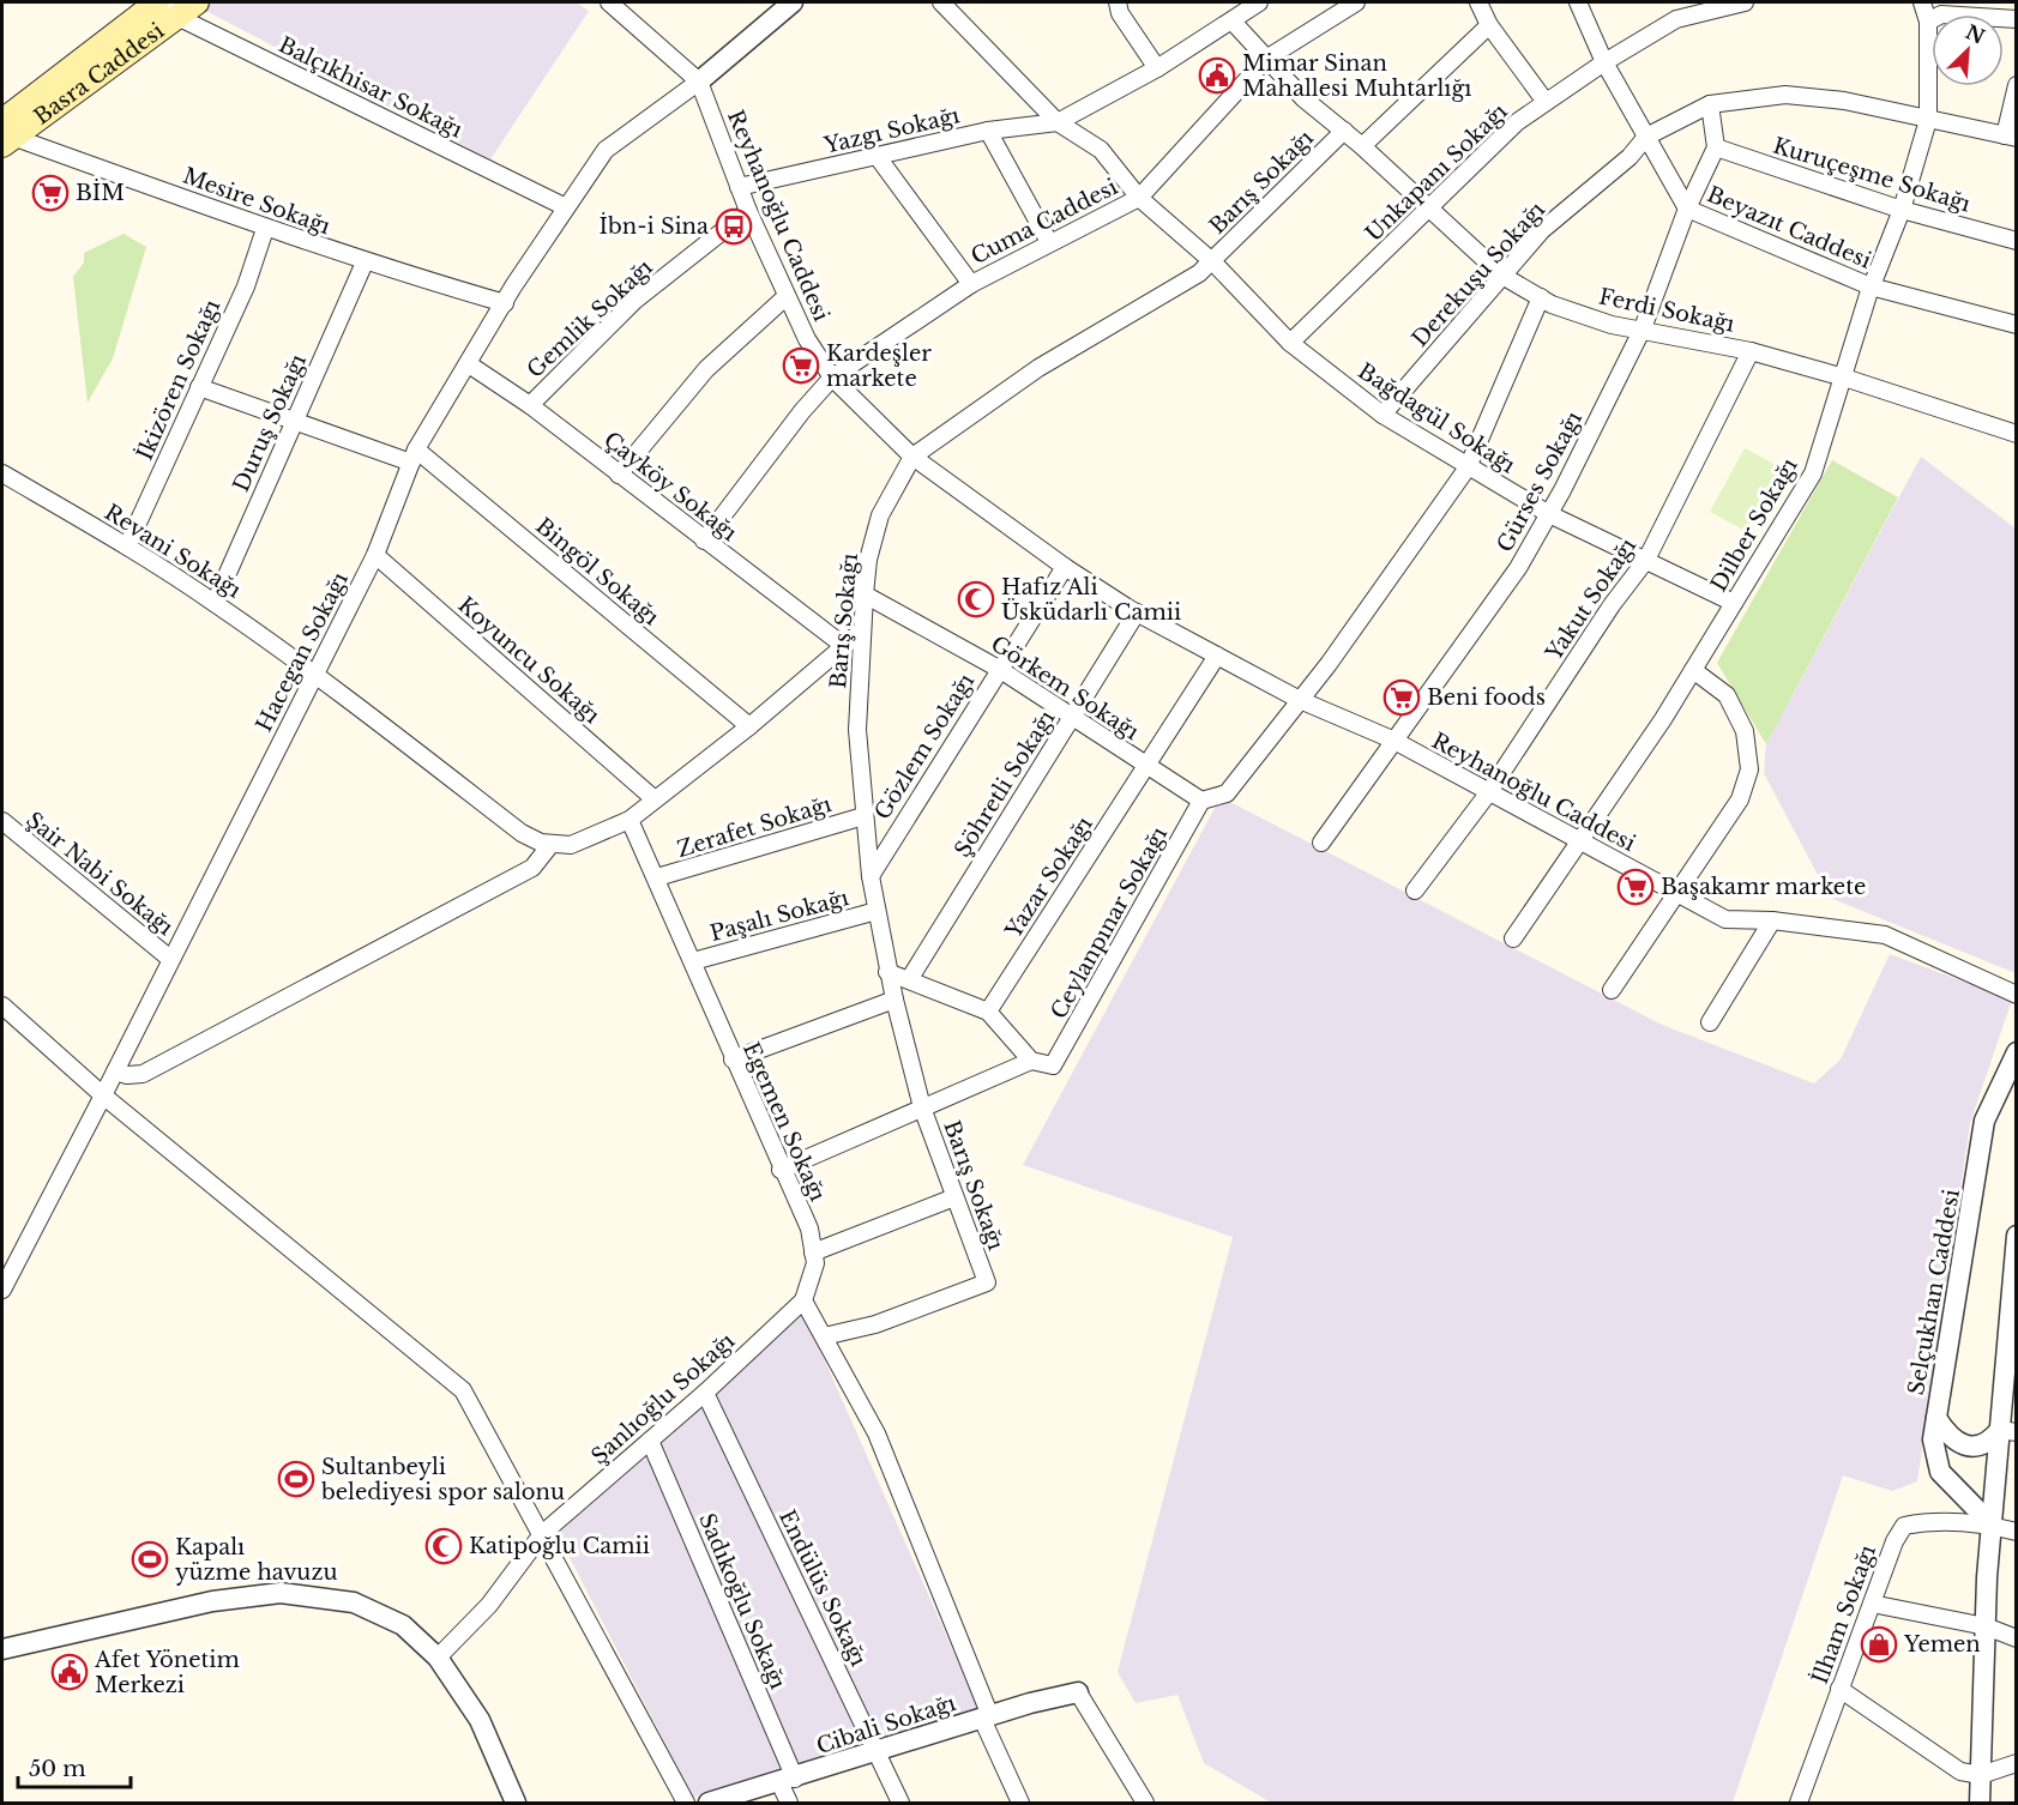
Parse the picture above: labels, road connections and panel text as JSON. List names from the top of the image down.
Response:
{
  "streets": {
    "main road": ["Basra Caddesi"],
    "street": [
      "Balçıkhisar Sokağı",
      "Yazgı Sokağı",
      "Unkapanı Sokağı",
      "Kuruçeşme Sokağı",
      "Barış Sokağı",
      "Mesire Sokağı",
      "Reyhanoğlu Caddesi",
      "Cuma Caddesi",
      "Beyazıt Caddesi",
      "Derekuşu Sokağı",
      "Ferdi Sokağı",
      "Gemlik Sokağı",
      "İkizören Sokağı",
      "Bağdagül Sokağı",
      "Duruş Sokağı",
      "Gürses Sokağı",
      "Çayköy Sokağı",
      "Dilber Sokağı",
      "Revani Sokağı",
      "Bingöl Sokağı",
      "Yakut Sokağı",
      "Hacegan Sokağı",
      "Koyuncu Sokağı",
      "Görkem Sokağı",
      "Gözlem Sokağı",
      "Şöhretli Sokağı",
      "Zerafet Sokağı",
      "Şair Nabi Sokağı",
      "Yazar Sokağı",
      "Paşalı Sokağı",
      "Ceylanpınar Sokağı",
      "Egemen Sokağı",
      "Selçukhan Caddesi",
      "Şanlıoğlu Sokağı",
      "Endülüs Sokağı",
      "Sadıkoğlu Sokağı",
      "İlham Sokağı",
      "Cibali Sokağı"
    ]
  },
  "crossings": [
    ["Basra Caddesi", "Balçıkhisar Sokağı"],
    ["Basra Caddesi", "Mesire Sokağı"],
    ["Balçıkhisar Sokağı", "Hacegan Sokağı"],
    ["Yazgı Sokağı", "Reyhanoğlu Caddesi"],
    ["Yazgı Sokağı", "Bağdagül Sokağı"],
    ["Unkapanı Sokağı", "Beyazıt Caddesi"],
    ["Unkapanı Sokağı", "Ferdi Sokağı"],
    ["Unkapanı Sokağı", "Bağdagül Sokağı"],
    ["Kuruçeşme Sokağı", "Gürses Sokağı"],
    ["Kuruçeşme Sokağı", "Dilber Sokağı"],
    ["Barış Sokağı", "Reyhanoğlu Caddesi"],
    ["Barış Sokağı", "Ferdi Sokağı"],
    ["Barış Sokağı", "Bağdagül Sokağı"],
    ["Barış Sokağı", "Görkem Sokağı"],
    ["Barış Sokağı", "Gözlem Sokağı"],
    ["Barış Sokağı", "Zerafet Sokağı"],
    ["Barış Sokağı", "Paşalı Sokağı"],
    ["Mesire Sokağı", "İkizören Sokağı"],
    ["Mesire Sokağı", "Duruş Sokağı"],
    ["Mesire Sokağı", "Hacegan Sokağı"],
    ["Reyhanoğlu Caddesi", "Cuma Caddesi"],
    ["Reyhanoğlu Caddesi", "Gemlik Sokağı"],
    ["Reyhanoğlu Caddesi", "Gürses Sokağı"],
    ["Reyhanoğlu Caddesi", "Dilber Sokağı"],
    ["Reyhanoğlu Caddesi", "Yakut Sokağı"],
    ["Reyhanoğlu Caddesi", "Hacegan Sokağı"],
    ["Reyhanoğlu Caddesi", "Gözlem Sokağı"],
    ["Reyhanoğlu Caddesi", "Şöhretli Sokağı"],
    ["Reyhanoğlu Caddesi", "Yazar Sokağı"],
    ["Cuma Caddesi", "Ferdi Sokağı"],
    ["Cuma Caddesi", "Bağdagül Sokağı"],
    ["Cuma Caddesi", "Çayköy Sokağı"],
    ["Beyazıt Caddesi", "Derekuşu Sokağı"],
    ["Beyazıt Caddesi", "Gürses Sokağı"],
    ["Beyazıt Caddesi", "Dilber Sokağı"],
    ["Derekuşu Sokağı", "Ferdi Sokağı"],
    ["Derekuşu Sokağı", "Bağdagül Sokağı"],
    ["Derekuşu Sokağı", "Dilber Sokağı"],
    ["Ferdi Sokağı", "Gürses Sokağı"],
    ["Ferdi Sokağı", "Dilber Sokağı"],
    ["Ferdi Sokağı", "Yakut Sokağı"],
    ["Gemlik Sokağı", "Çayköy Sokağı"],
    ["İkizören Sokağı", "Revani Sokağı"],
    ["Bağdagül Sokağı", "Gürses Sokağı"],
    ["Bağdagül Sokağı", "Dilber Sokağı"],
    ["Bağdagül Sokağı", "Yakut Sokağı"],
    ["Duruş Sokağı", "Revani Sokağı"],
    ["Çayköy Sokağı", "Hacegan Sokağı"],
    ["Revani Sokağı", "Hacegan Sokağı"],
    ["Bingöl Sokağı", "Hacegan Sokağı"],
    ["Hacegan Sokağı", "Koyuncu Sokağı"],
    ["Hacegan Sokağı", "Şair Nabi Sokağı"],
    ["Görkem Sokağı", "Gözlem Sokağı"],
    ["Görkem Sokağı", "Şöhretli Sokağı"],
    ["Görkem Sokağı", "Yazar Sokağı"],
    ["Görkem Sokağı", "Ceylanpınar Sokağı"],
    ["Zerafet Sokağı", "Egemen Sokağı"],
    ["Paşalı Sokağı", "Egemen Sokağı"],
    ["Egemen Sokağı", "Şanlıoğlu Sokağı"],
    ["Selçukhan Caddesi", "İlham Sokağı"],
    ["Şanlıoğlu Sokağı", "Endülüs Sokağı"],
    ["Şanlıoğlu Sokağı", "Sadıkoğlu Sokağı"],
    ["Endülüs Sokağı", "Cibali Sokağı"],
    ["Sadıkoğlu Sokağı", "Cibali Sokağı"]
  ],
  "places": {
    "public building": ["Mimar Sinan Mahallesi Muhtarlığı", "Afet Yönetim Merkezi"],
    "supermarket": [
      "BİM",
      "Kardeşler markete",
      "Beni foods",
      "Başakamr markete"
    ],
    "bus stop": ["İbn-i Sina"],
    "mosque": ["Hafız Ali Üsküdarlı Camii", "Katipoğlu Camii"],
    "sports": ["Sultanbeyli belediyesi spor salonu", "Kapalı yüzme havuzu"],
    "shop": ["Yemen"]
  },
  "scale_bar": "50 m",
  "north": "top right"
}
